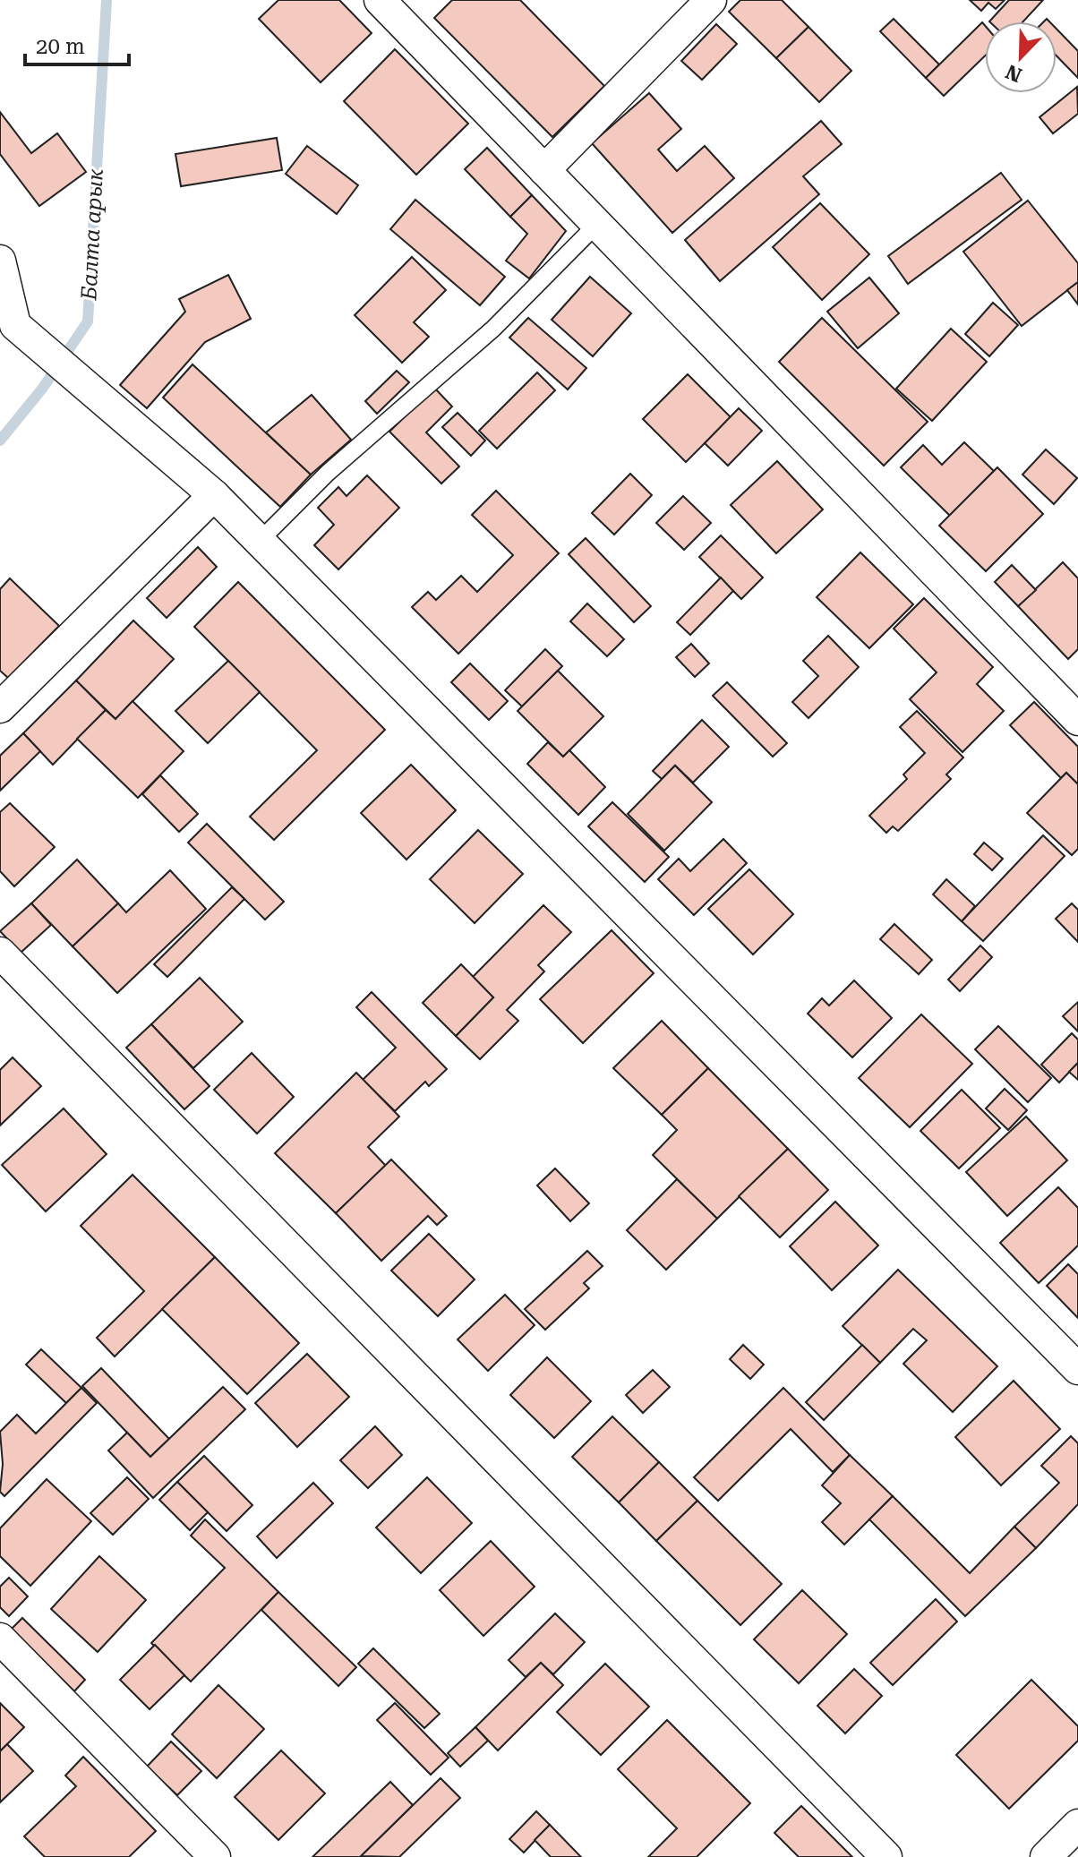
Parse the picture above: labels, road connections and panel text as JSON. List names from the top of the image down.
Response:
{
  "water": ["Балта арык"],
  "scale_bar": "20 m",
  "north": "bottom left"
}
